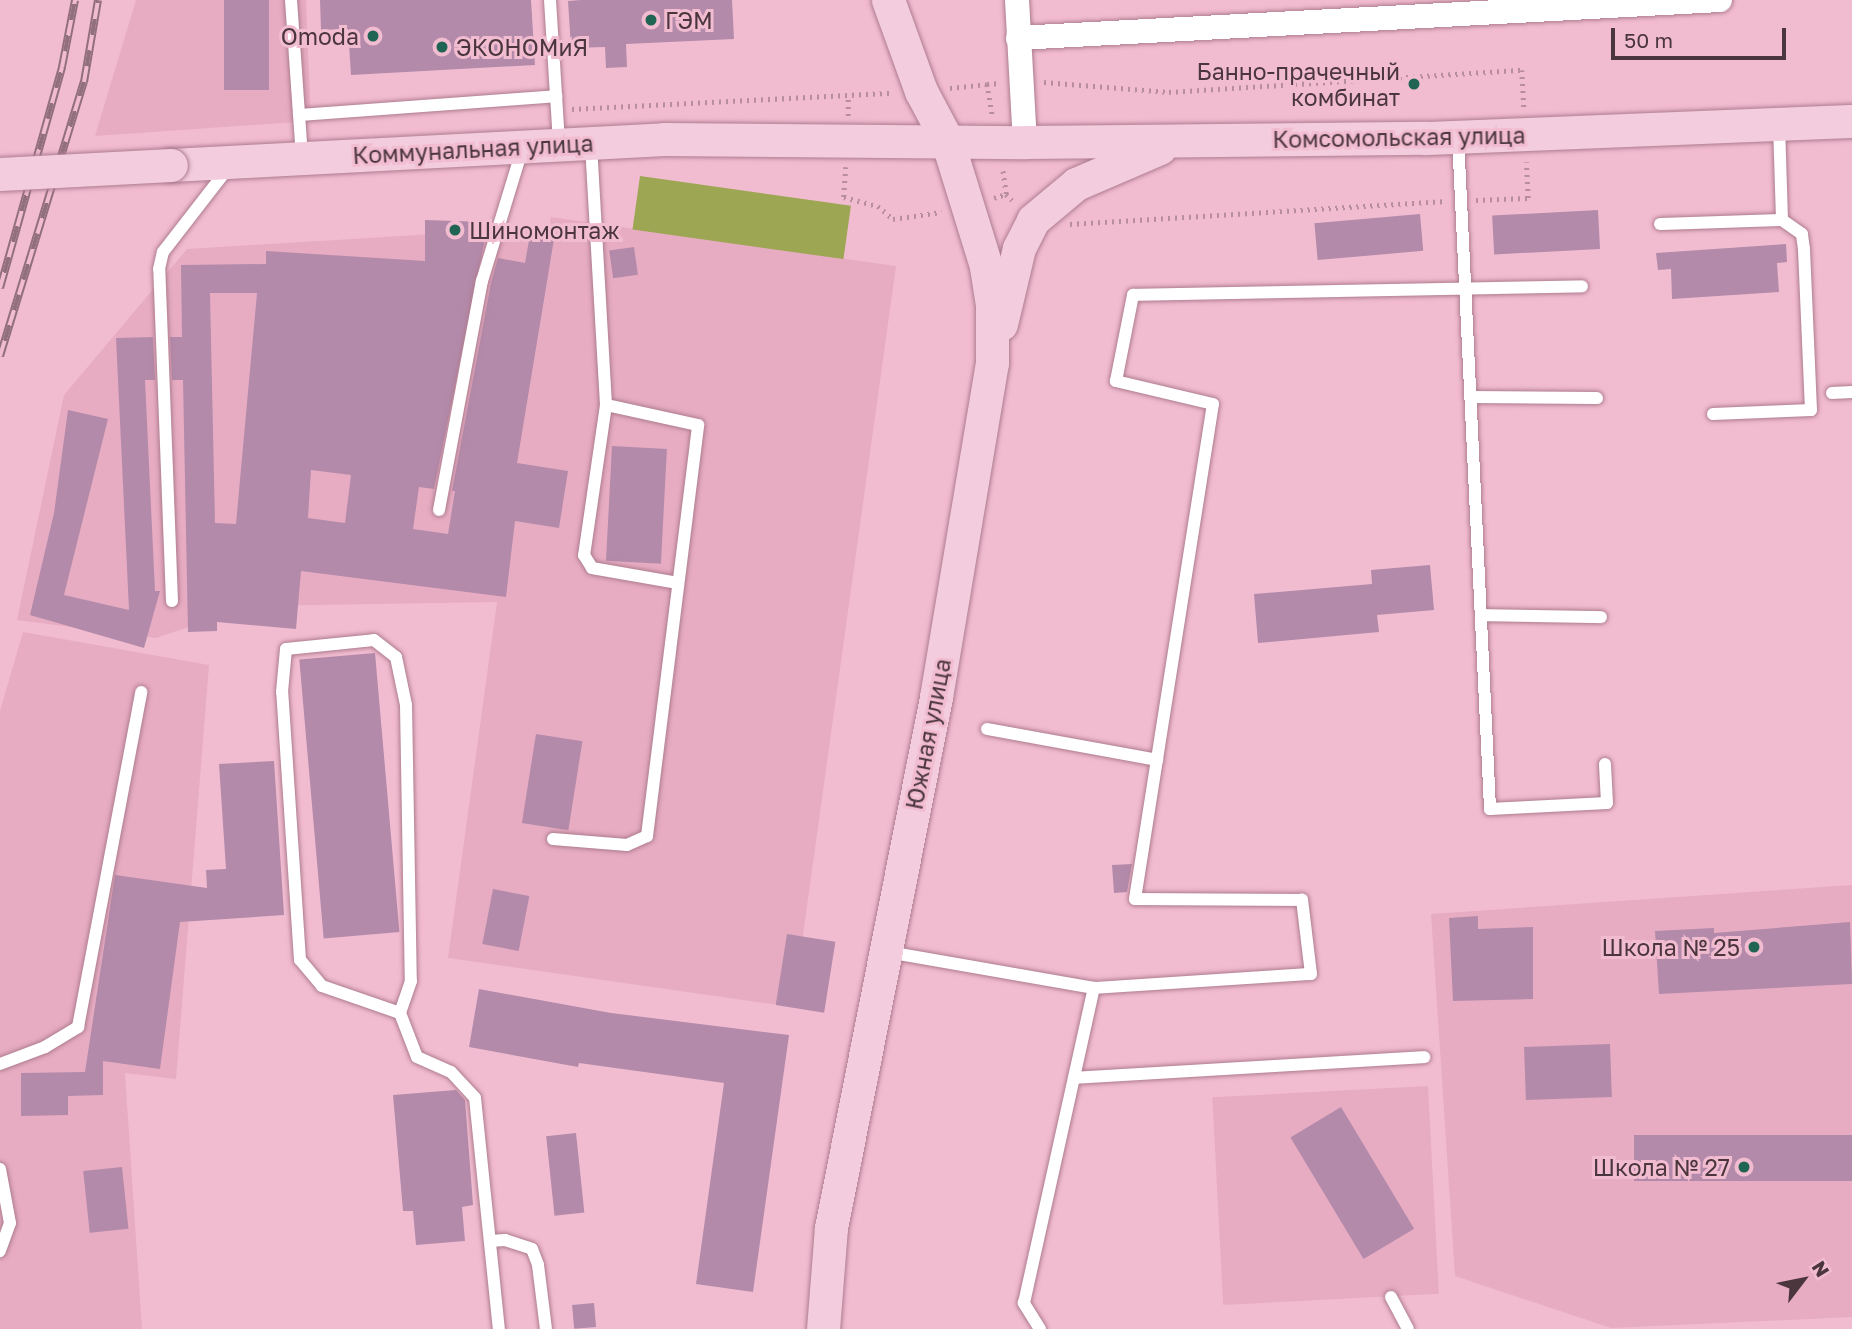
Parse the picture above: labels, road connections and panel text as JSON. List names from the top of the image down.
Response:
{
  "streets": {
    "main road": ["Комсомольская улица", "Коммунальная улица", "Южная улица"]
  },
  "crossings": [
    ["Комсомольская улица", "Коммунальная улица"],
    ["Комсомольская улица", "Южная улица"],
    ["Коммунальная улица", "Южная улица"]
  ],
  "places": [
    "ГЭМ",
    "Omoda",
    "ЭКОНОМиЯ",
    "Банно-прачечный комбинат",
    "Шиномонтаж",
    "Школа № 25",
    "Школа № 27"
  ],
  "scale_bar": "50 m",
  "north": "top right"
}
